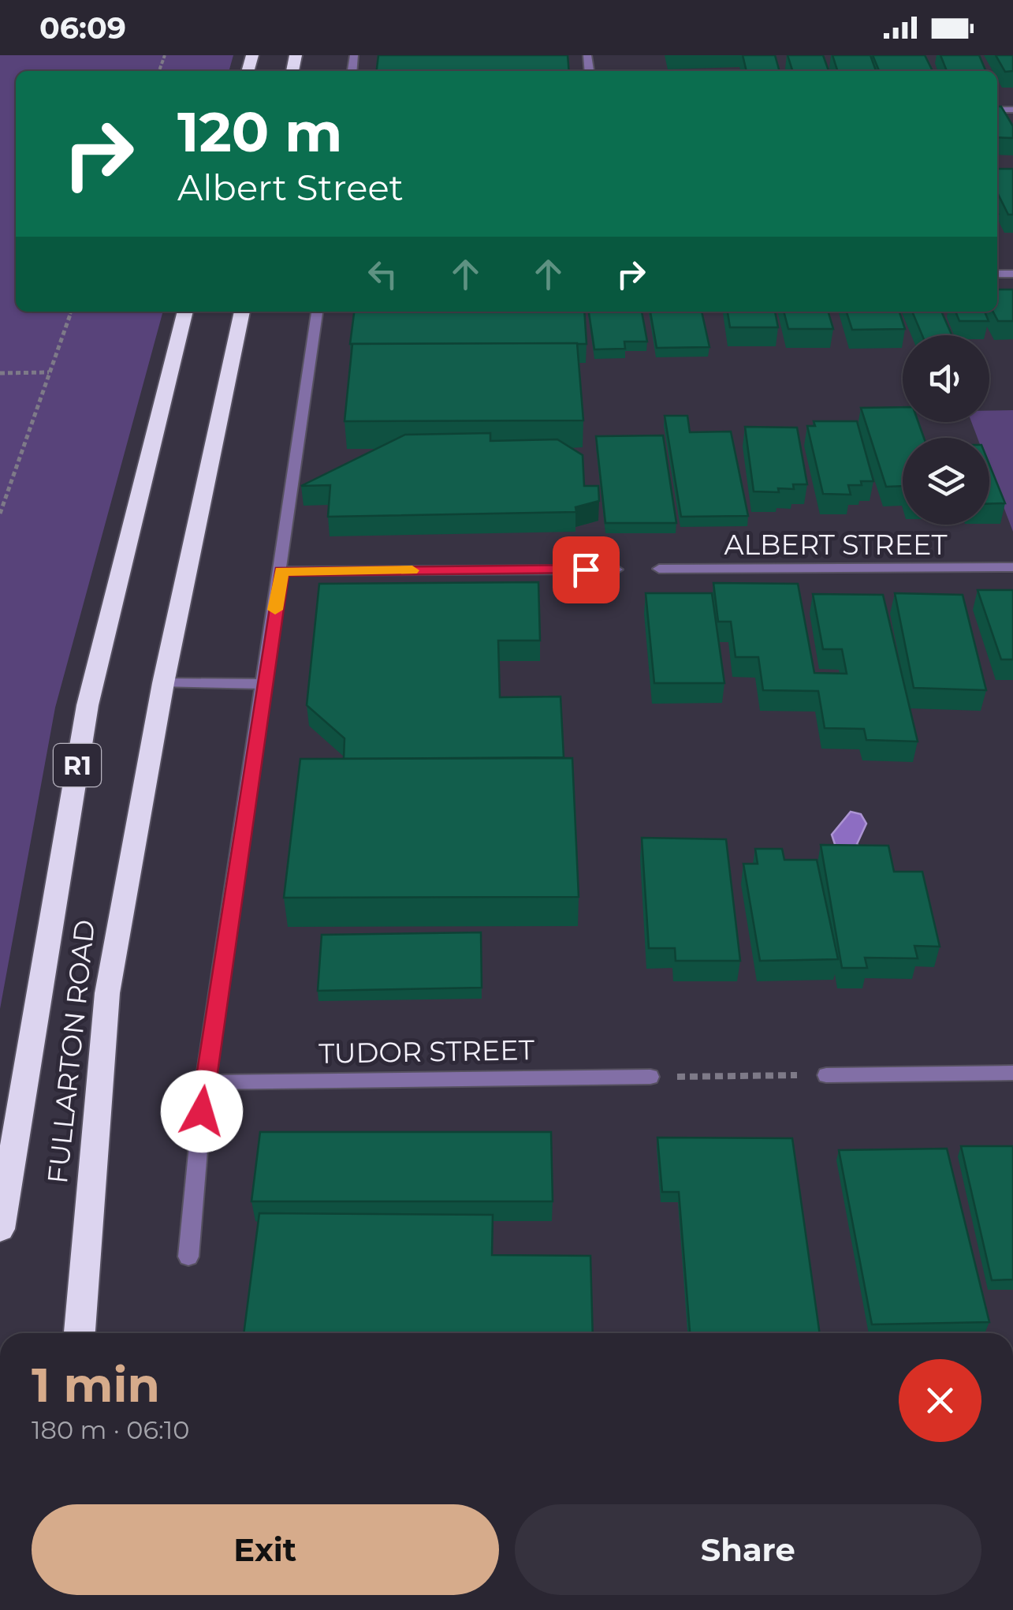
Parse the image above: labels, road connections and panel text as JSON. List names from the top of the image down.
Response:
{
  "streets": {
    "highway": ["R1", "FULLARTON ROAD"],
    "street": ["ALBERT STREET", "TUDOR STREET"]
  },
  "page": {
    "status": "06:09",
    "turn": ["120 m", "Albert Street"],
    "heading": ["1 min", "180 m · 06:10"],
    "buttons": ["Exit", "Share"]
  }
}
